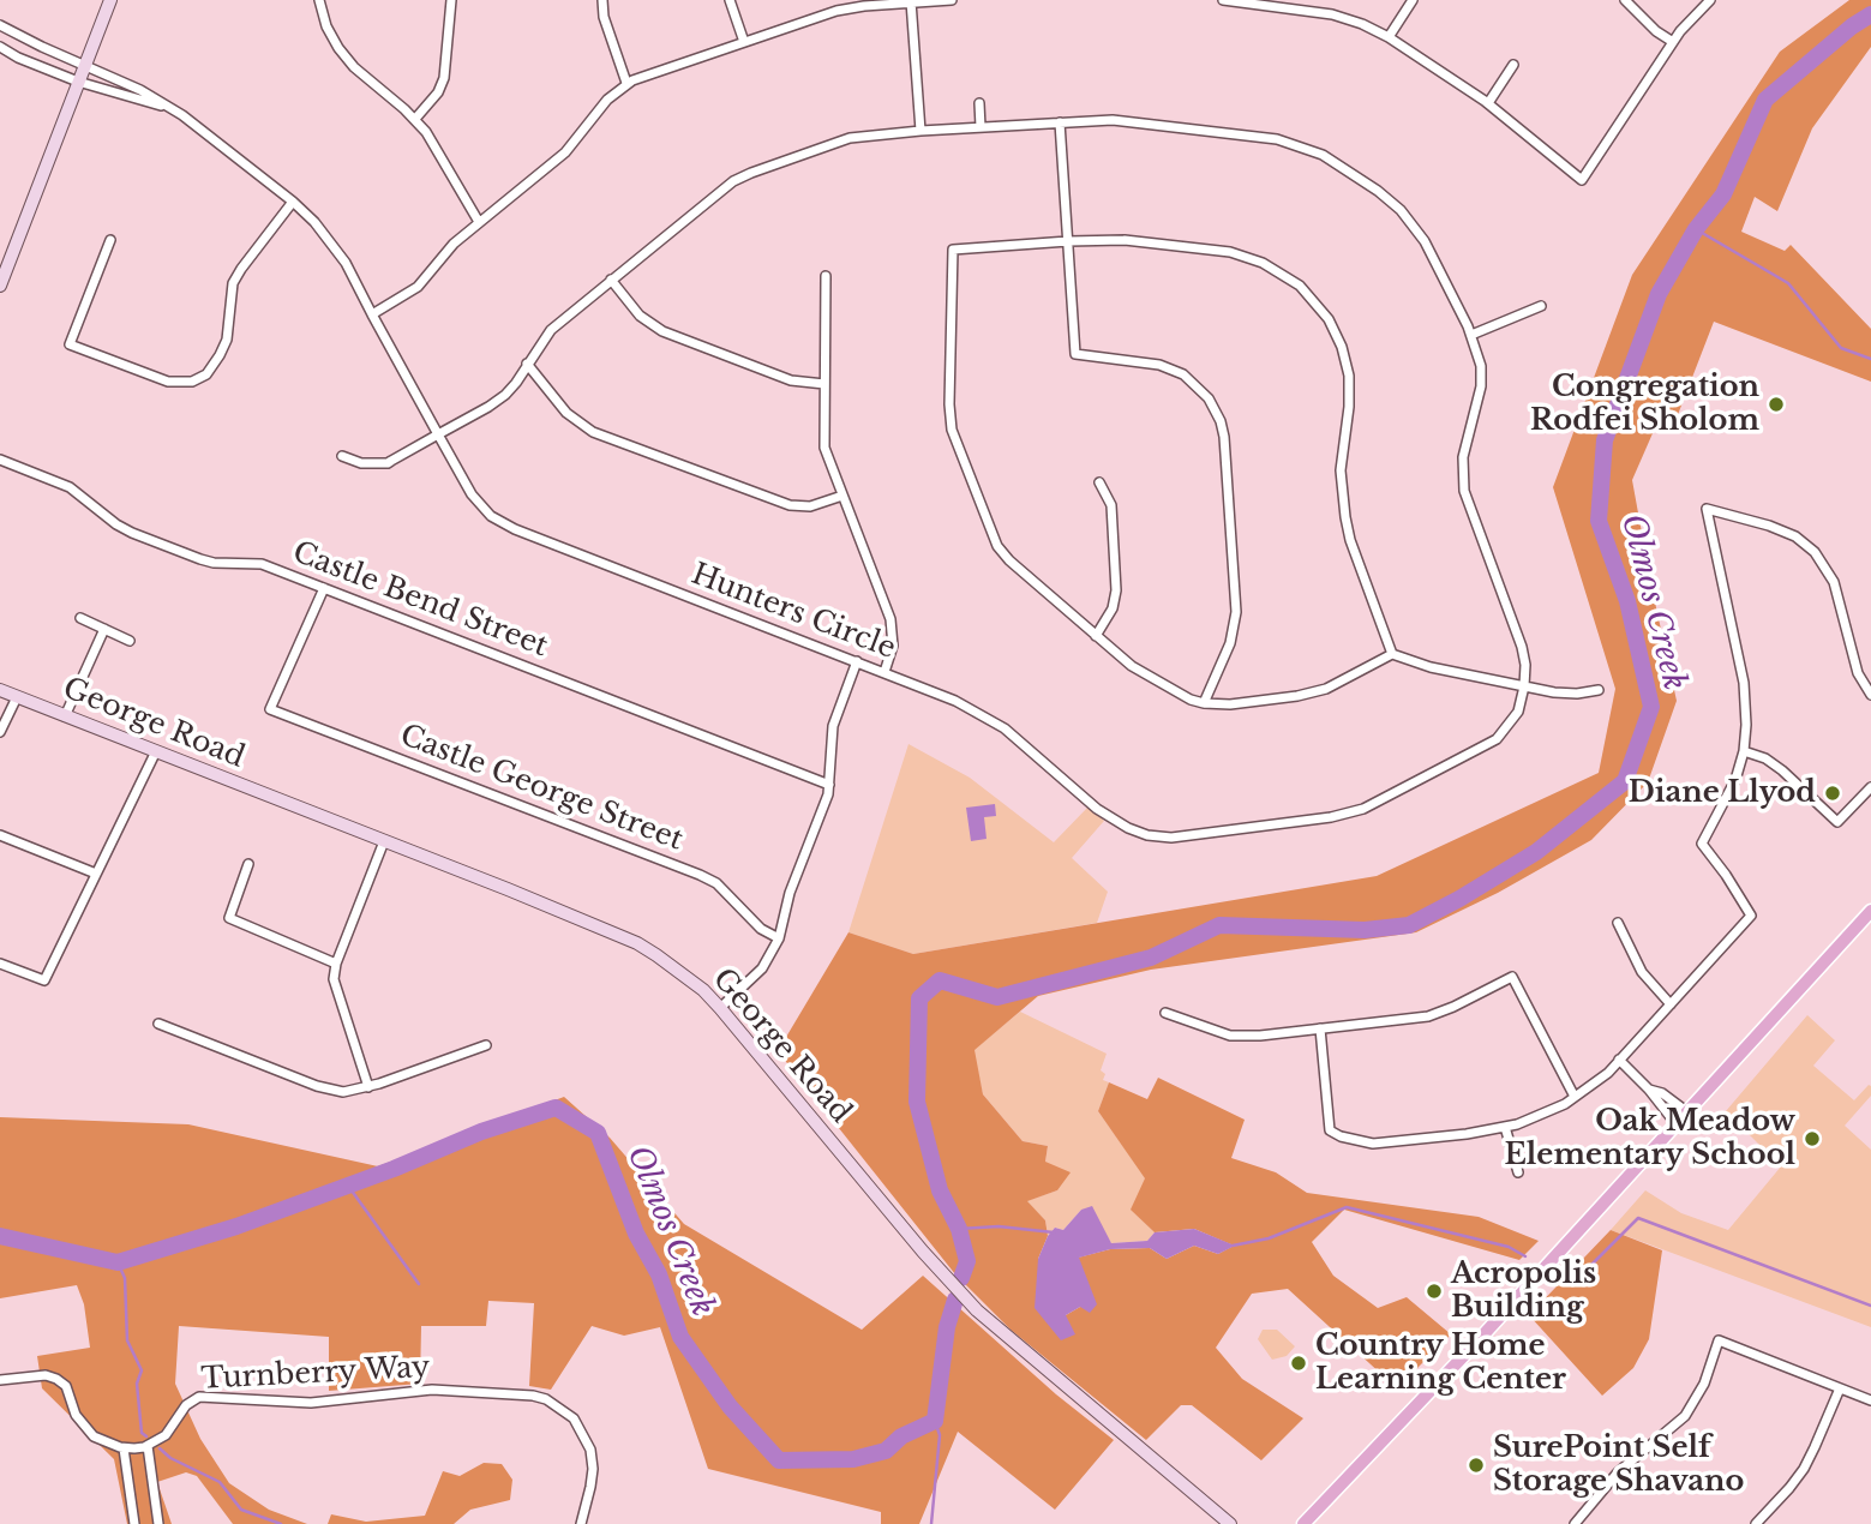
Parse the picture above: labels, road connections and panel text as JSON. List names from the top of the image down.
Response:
{
  "streets": {
    "street": [
      "Castle Bend Street",
      "Hunters Circle",
      "George Road",
      "Castle George Street",
      "Turnberry Way"
    ]
  },
  "crossings": [
    ["Castle Bend Street", "Castle George Street"]
  ],
  "water": ["Olmos Creek"],
  "places": [
    "Congregation Rodfei Sholom",
    "Diane Llyod",
    "Oak Meadow Elementary School",
    "Acropolis Building",
    "Country Home Learning Center",
    "SurePoint Self Storage Shavano"
  ]
}
